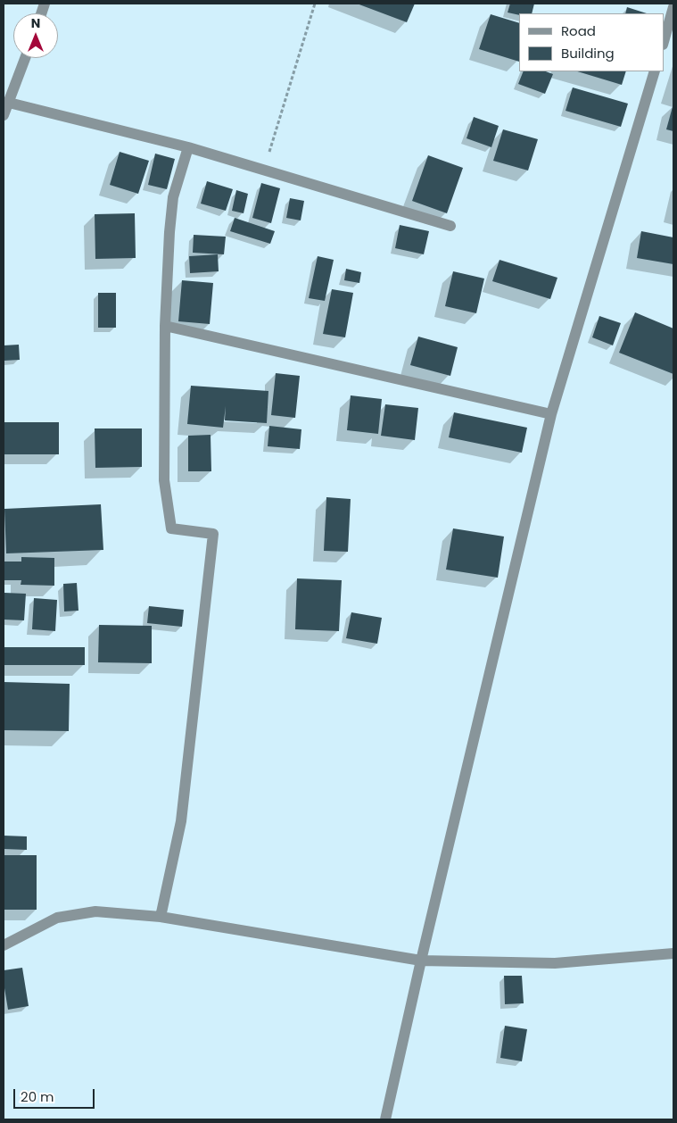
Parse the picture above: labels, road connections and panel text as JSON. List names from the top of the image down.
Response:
{
  "legend": ["Road", "Building"],
  "scale_bar": "20 m",
  "north": "top"
}
